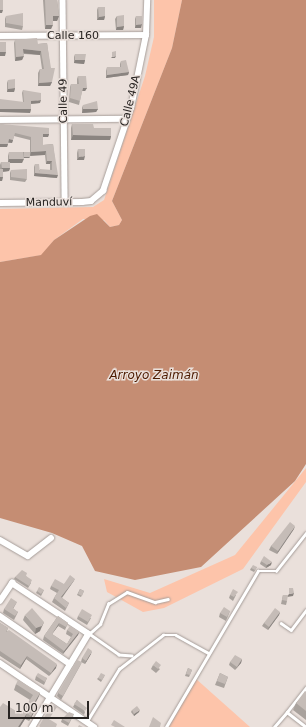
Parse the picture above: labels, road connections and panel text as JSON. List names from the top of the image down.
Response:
{
  "streets": {
    "street": [
      "Calle 160",
      "Calle 49",
      "Calle 49A",
      "Manduví"
    ]
  },
  "crossings": [
    ["Calle 160", "Calle 49"],
    ["Calle 160", "Calle 49A"],
    ["Calle 49", "Manduví"],
    ["Calle 49A", "Manduví"]
  ],
  "water": ["Arroyo Zaimán"],
  "scale_bar": "100 m"
}
